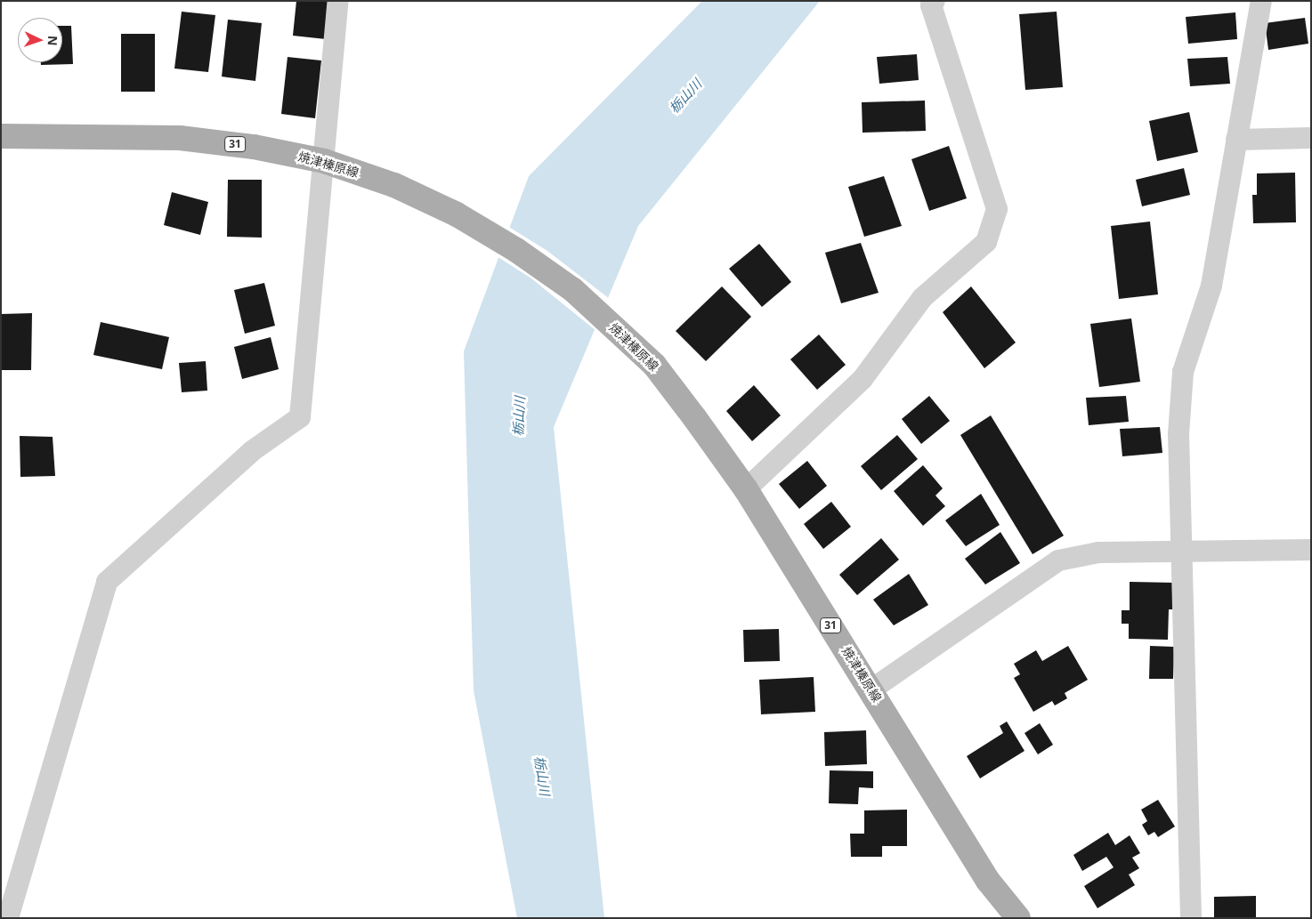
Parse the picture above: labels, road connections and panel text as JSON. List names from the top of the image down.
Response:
{
  "streets": {
    "main road": ["31", "焼津榛原線"]
  },
  "water": ["栃山川"],
  "north": "right"
}
